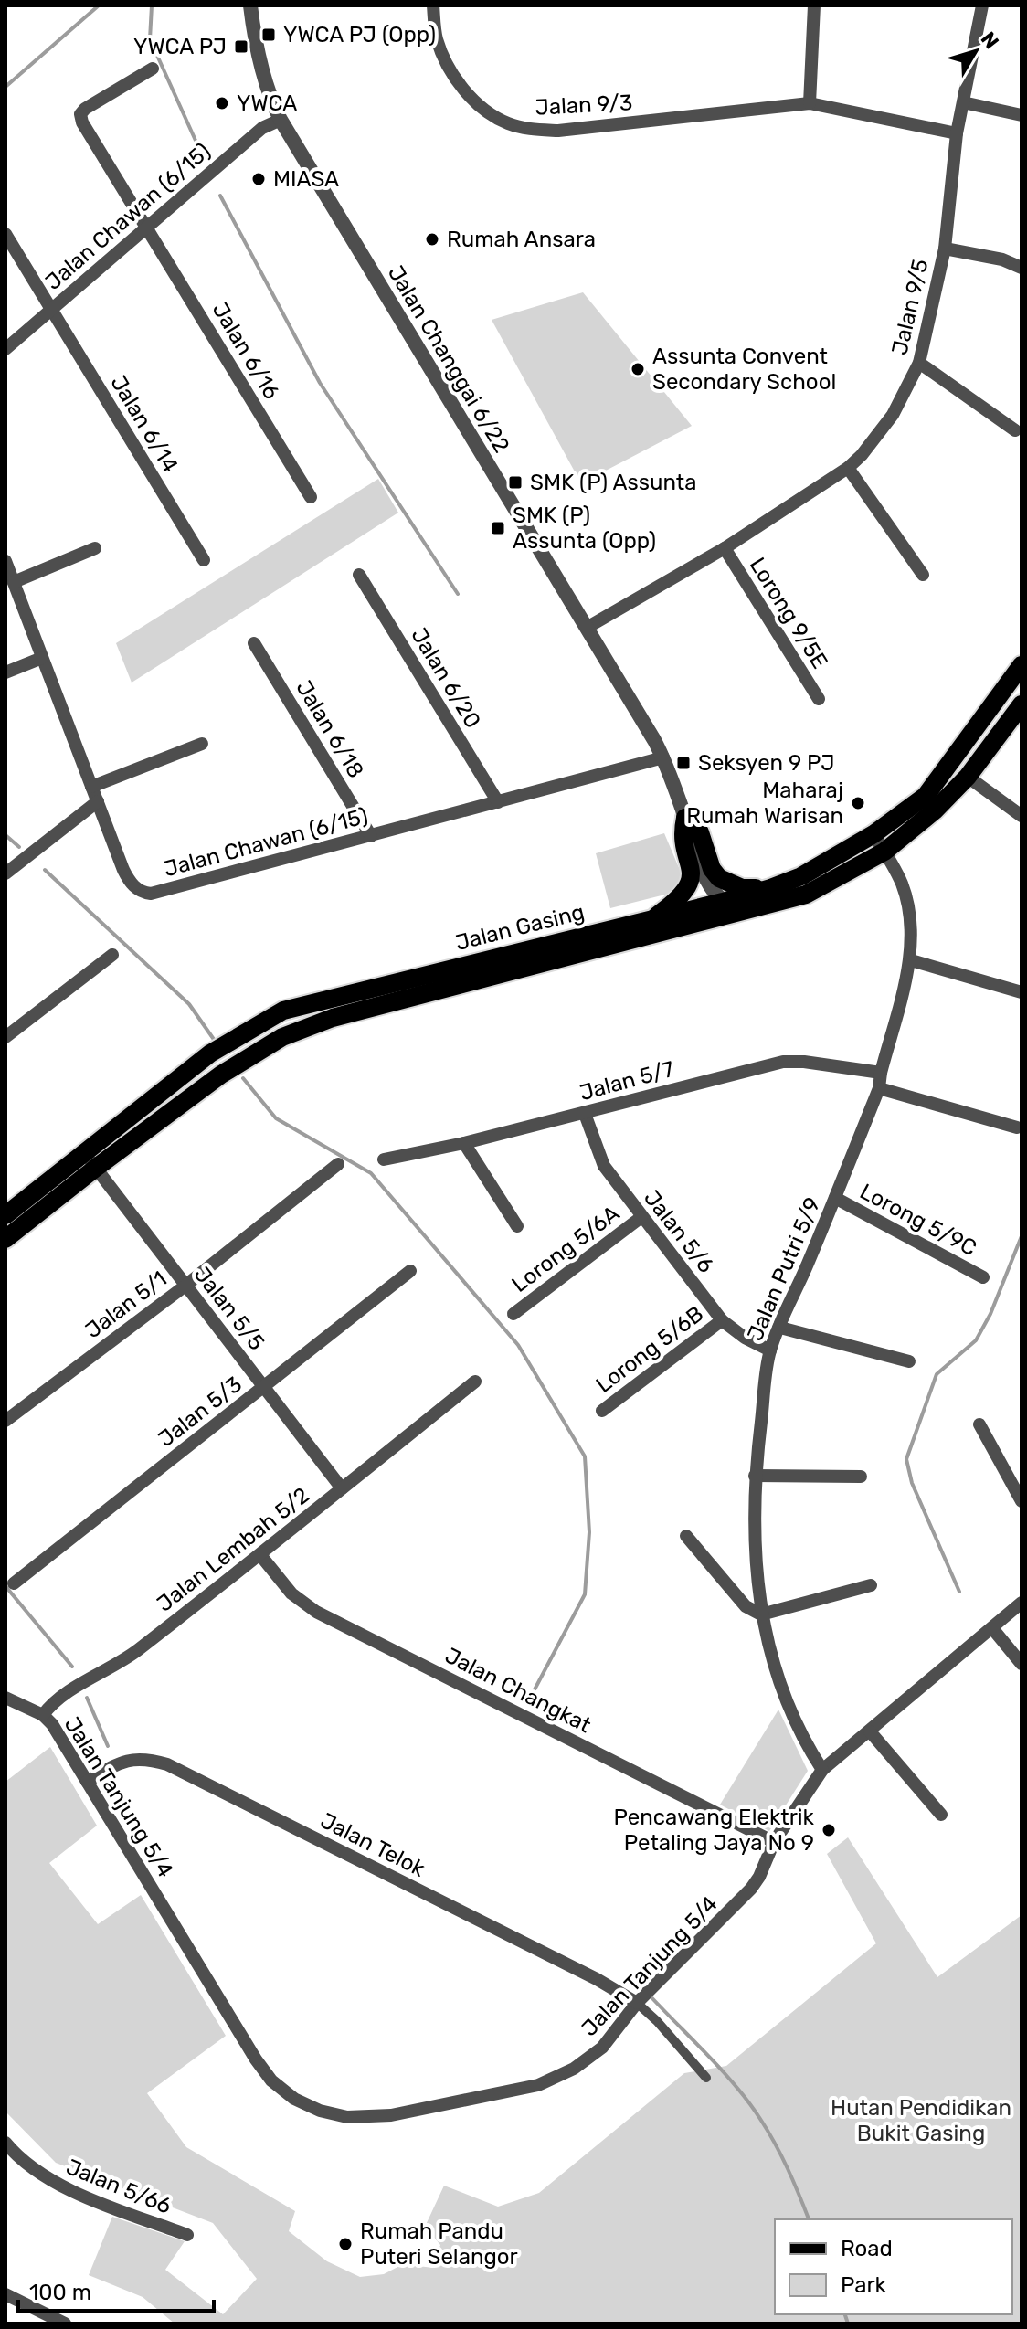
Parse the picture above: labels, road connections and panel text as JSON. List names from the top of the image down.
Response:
{
  "streets": {
    "main road": ["Jalan Gasing"],
    "street": [
      "Jalan 9/3",
      "Jalan Chawan (6/15)",
      "Jalan 9/5",
      "Jalan 6/16",
      "Jalan Changgai 6/22",
      "Jalan 6/14",
      "Lorong 9/5E",
      "Jalan 6/20",
      "Jalan 6/18",
      "Jalan 5/7",
      "Lorong 5/9C",
      "Jalan 5/6",
      "Lorong 5/6A",
      "Jalan Putri 5/9",
      "Jalan 5/1",
      "Jalan 5/5",
      "Lorong 5/6B",
      "Jalan 5/3",
      "Jalan Lembah 5/2",
      "Jalan Changkat",
      "Jalan Tanjung 5/4",
      "Jalan Telok",
      "Jalan 5/66"
    ]
  },
  "crossings": [
    ["Jalan 9/3", "Jalan 9/5"],
    ["Jalan Chawan (6/15)", "Jalan 6/16"],
    ["Jalan Chawan (6/15)", "Jalan Changgai 6/22"],
    ["Jalan Chawan (6/15)", "Jalan 6/14"],
    ["Jalan Chawan (6/15)", "Jalan 6/20"],
    ["Jalan Chawan (6/15)", "Jalan 6/18"],
    ["Jalan 9/5", "Jalan Changgai 6/22"],
    ["Jalan 9/5", "Lorong 9/5E"],
    ["Jalan Changgai 6/22", "Jalan Gasing"],
    ["Jalan Gasing", "Jalan Putri 5/9"],
    ["Jalan Gasing", "Jalan 5/5"],
    ["Jalan 5/7", "Jalan 5/6"],
    ["Jalan 5/7", "Jalan Putri 5/9"],
    ["Lorong 5/9C", "Jalan Putri 5/9"],
    ["Jalan 5/6", "Lorong 5/6A"],
    ["Jalan 5/6", "Jalan Putri 5/9"],
    ["Jalan 5/6", "Lorong 5/6B"],
    ["Jalan Putri 5/9", "Jalan Tanjung 5/4"],
    ["Jalan 5/1", "Jalan 5/5"],
    ["Jalan 5/5", "Jalan 5/3"],
    ["Jalan 5/5", "Jalan Lembah 5/2"],
    ["Jalan Lembah 5/2", "Jalan Changkat"],
    ["Jalan Lembah 5/2", "Jalan Tanjung 5/4"],
    ["Jalan Changkat", "Jalan Tanjung 5/4"],
    ["Jalan Tanjung 5/4", "Jalan Telok"]
  ],
  "parks": ["Hutan Pendidikan Bukit Gasing"],
  "places": {
    "transit": [
      "YWCA PJ (Opp)",
      "YWCA PJ",
      "SMK (P) Assunta",
      "SMK (P) Assunta (Opp)",
      "Seksyen 9 PJ"
    ],
    "other": [
      "YWCA",
      "MIASA",
      "Rumah Ansara",
      "Assunta Convent Secondary School",
      "Maharaj Rumah Warisan",
      "Pencawang Elektrik Petaling Jaya No 9",
      "Rumah Pandu Puteri Selangor"
    ]
  },
  "legend": ["Road", "Park"],
  "scale_bar": "100 m",
  "north": "top right"
}
